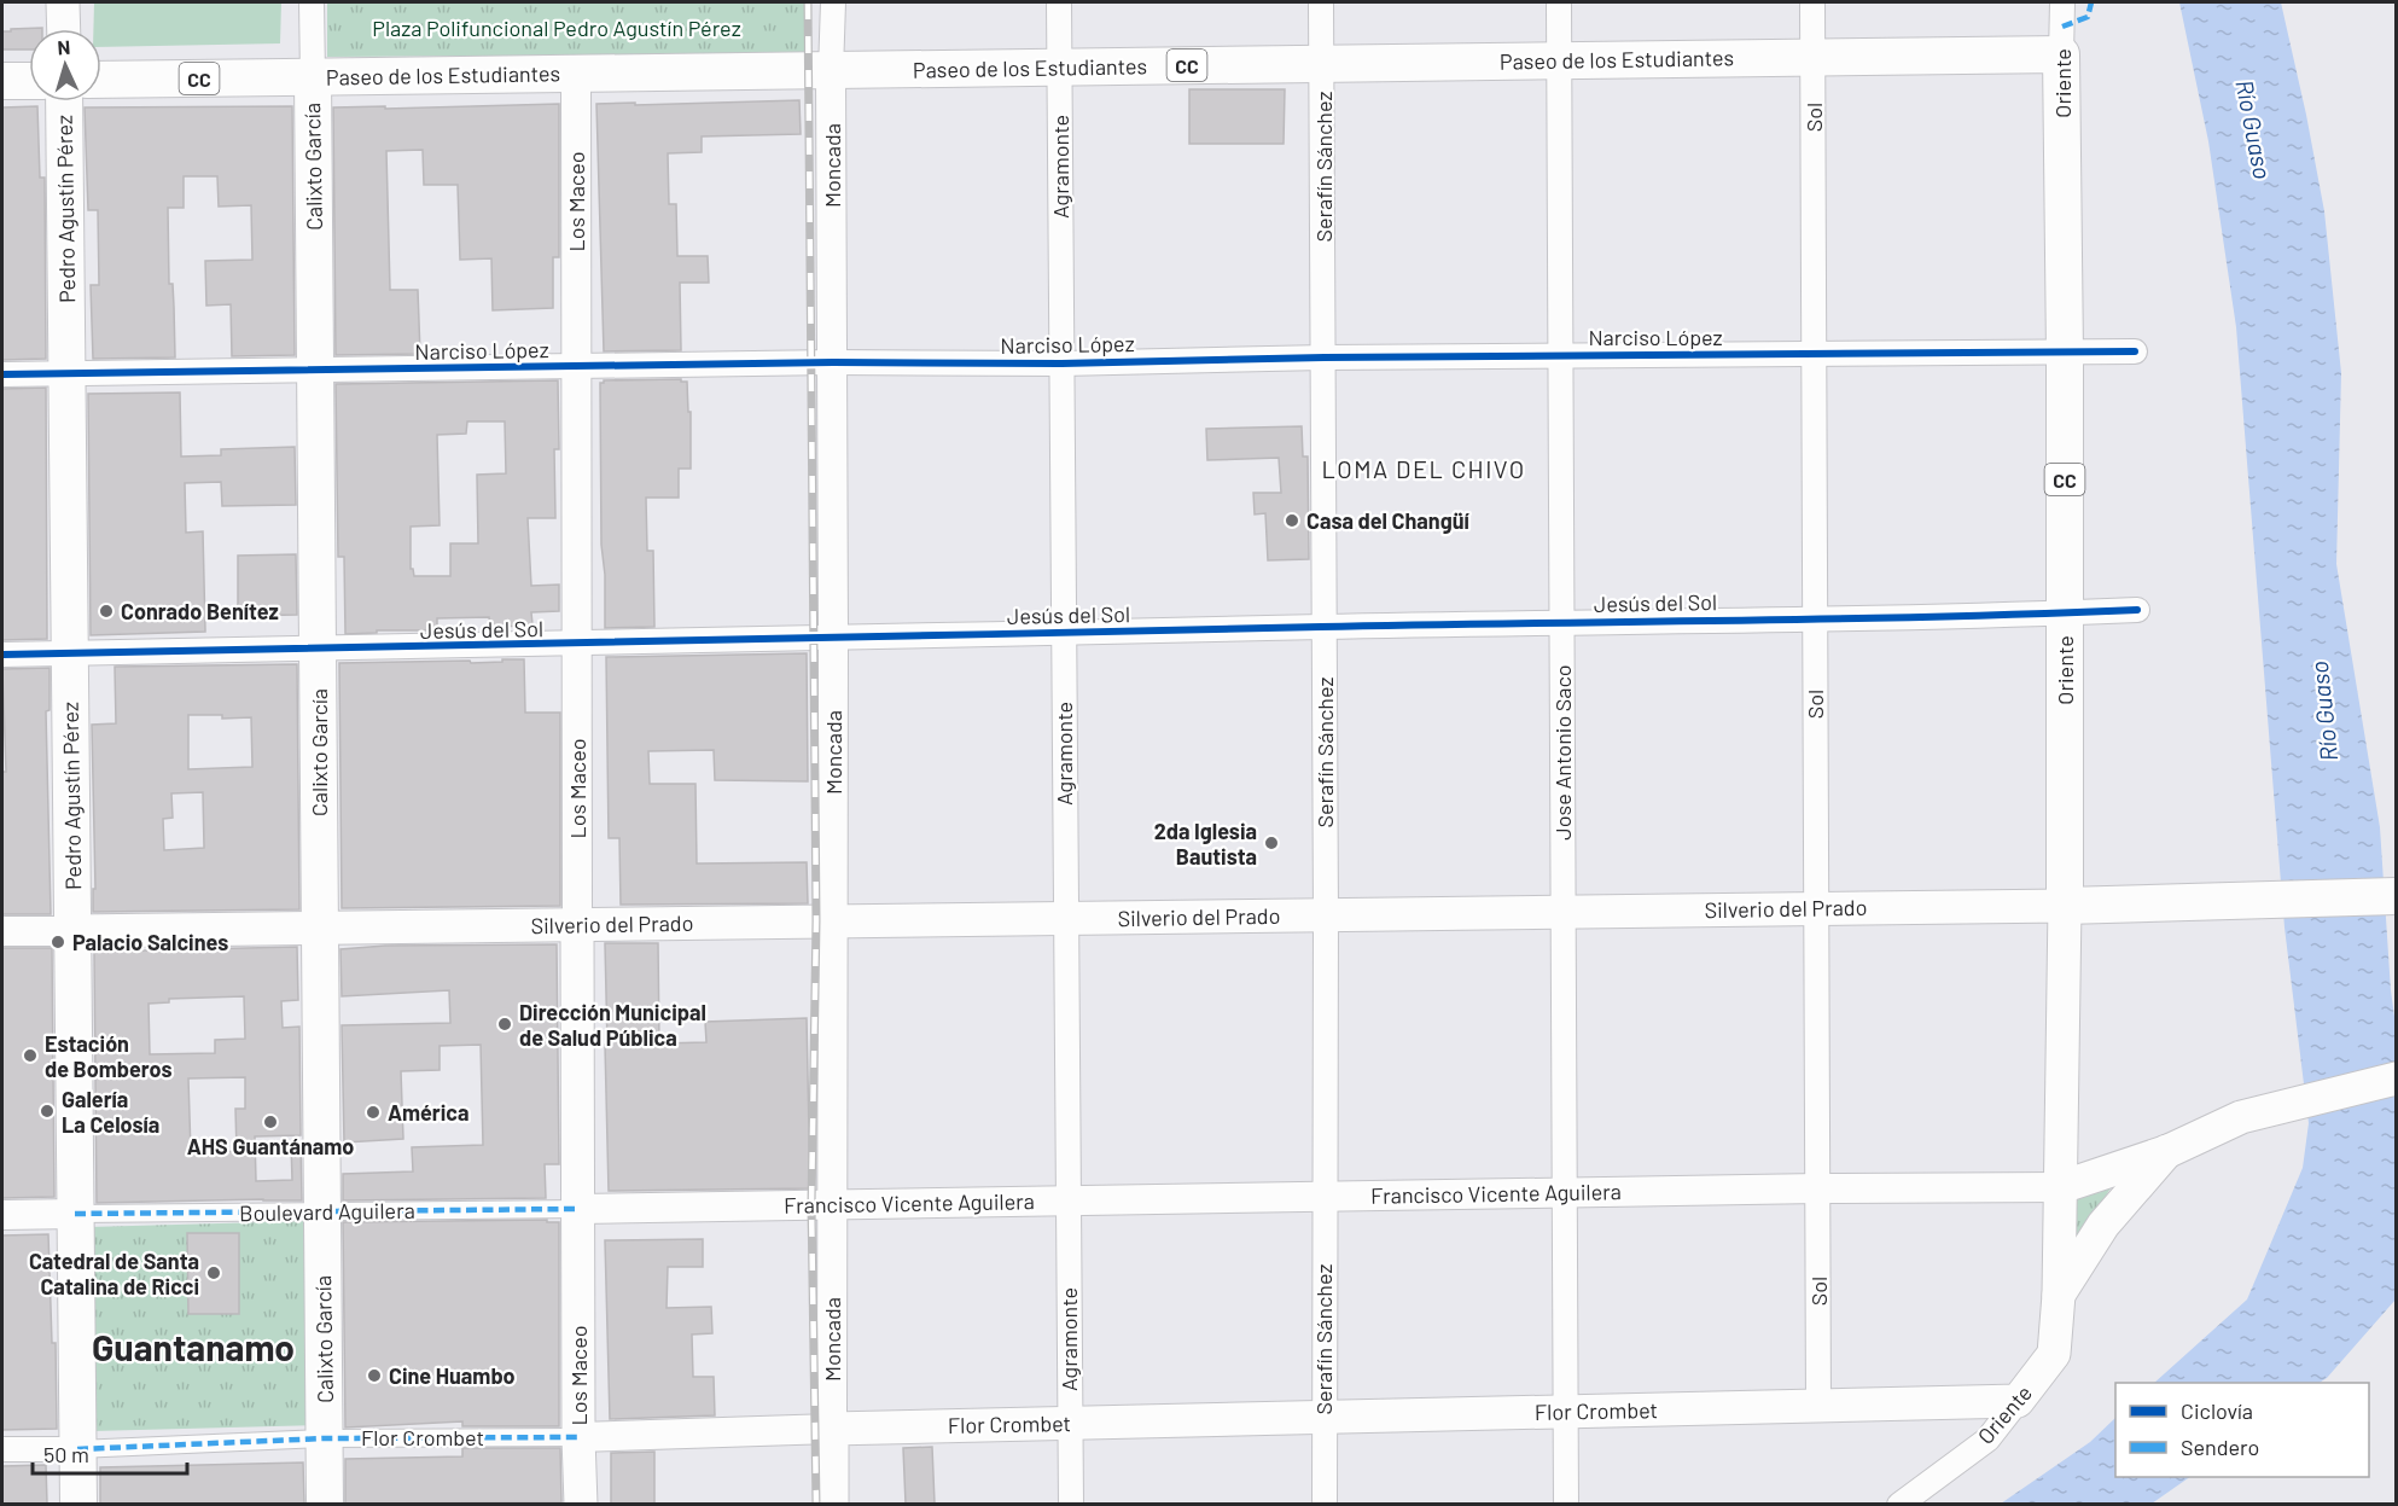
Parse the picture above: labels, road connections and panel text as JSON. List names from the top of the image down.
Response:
{
  "streets": {
    "main road": [
      "Paseo de los Estudiantes",
      "CC",
      "Oriente",
      "Moncada",
      "Calixto García",
      "Los Maceo",
      "Pedro Agustín Pérez",
      "Silverio del Prado",
      "Francisco Vicente Aguilera",
      "Flor Crombet"
    ],
    "street": [
      "Sol",
      "Agramonte",
      "Serafín Sánchez",
      "Narciso López",
      "Jesús del Sol",
      "Jose Antonio Saco",
      "Boulevard Aguilera"
    ]
  },
  "crossings": [
    ["Paseo de los Estudiantes", "Oriente"],
    ["Paseo de los Estudiantes", "Sol"],
    ["Paseo de los Estudiantes", "Moncada"],
    ["Paseo de los Estudiantes", "Calixto García"],
    ["Paseo de los Estudiantes", "Agramonte"],
    ["Paseo de los Estudiantes", "Serafín Sánchez"],
    ["Paseo de los Estudiantes", "Los Maceo"],
    ["Paseo de los Estudiantes", "Jose Antonio Saco"],
    ["Oriente", "Narciso López"],
    ["Oriente", "Jesús del Sol"],
    ["Oriente", "Silverio del Prado"],
    ["Oriente", "Francisco Vicente Aguilera"],
    ["Oriente", "Flor Crombet"],
    ["Sol", "Narciso López"],
    ["Sol", "Jesús del Sol"],
    ["Sol", "Silverio del Prado"],
    ["Sol", "Francisco Vicente Aguilera"],
    ["Sol", "Flor Crombet"],
    ["Moncada", "Narciso López"],
    ["Moncada", "Jesús del Sol"],
    ["Moncada", "Silverio del Prado"],
    ["Moncada", "Francisco Vicente Aguilera"],
    ["Moncada", "Flor Crombet"],
    ["Calixto García", "Narciso López"],
    ["Calixto García", "Jesús del Sol"],
    ["Calixto García", "Silverio del Prado"],
    ["Calixto García", "Boulevard Aguilera"],
    ["Calixto García", "Flor Crombet"],
    ["Agramonte", "Narciso López"],
    ["Agramonte", "Jesús del Sol"],
    ["Agramonte", "Silverio del Prado"],
    ["Agramonte", "Francisco Vicente Aguilera"],
    ["Agramonte", "Flor Crombet"],
    ["Serafín Sánchez", "Narciso López"],
    ["Serafín Sánchez", "Jesús del Sol"],
    ["Serafín Sánchez", "Silverio del Prado"],
    ["Serafín Sánchez", "Francisco Vicente Aguilera"],
    ["Serafín Sánchez", "Flor Crombet"],
    ["Los Maceo", "Narciso López"],
    ["Los Maceo", "Jesús del Sol"],
    ["Los Maceo", "Silverio del Prado"],
    ["Los Maceo", "Francisco Vicente Aguilera"],
    ["Los Maceo", "Boulevard Aguilera"],
    ["Los Maceo", "Flor Crombet"],
    ["Pedro Agustín Pérez", "Narciso López"],
    ["Pedro Agustín Pérez", "Jesús del Sol"],
    ["Pedro Agustín Pérez", "Silverio del Prado"],
    ["Pedro Agustín Pérez", "Boulevard Aguilera"],
    ["Pedro Agustín Pérez", "Flor Crombet"],
    ["Narciso López", "Jose Antonio Saco"],
    ["Jesús del Sol", "Jose Antonio Saco"],
    ["Jose Antonio Saco", "Silverio del Prado"],
    ["Jose Antonio Saco", "Francisco Vicente Aguilera"],
    ["Jose Antonio Saco", "Flor Crombet"],
    ["Francisco Vicente Aguilera", "Boulevard Aguilera"]
  ],
  "districts": ["LOMA DEL CHIVO", "Guantanamo"],
  "water": ["Río Guaso"],
  "parks": ["Plaza Polifuncional Pedro Agustín Pérez"],
  "places": [
    "Casa del Changüí",
    "Conrado Benítez",
    "2da Iglesia Bautista",
    "Palacio Salcines",
    "Dirección Municipal de Salud Pública",
    "Estación de Bomberos",
    "Galería La Celosía",
    "América",
    "AHS Guantánamo",
    "Catedral de Santa Catalina de Ricci",
    "Cine Huambo"
  ],
  "legend": ["Ciclovía", "Sendero"],
  "scale_bar": "50 m",
  "north": "top"
}
